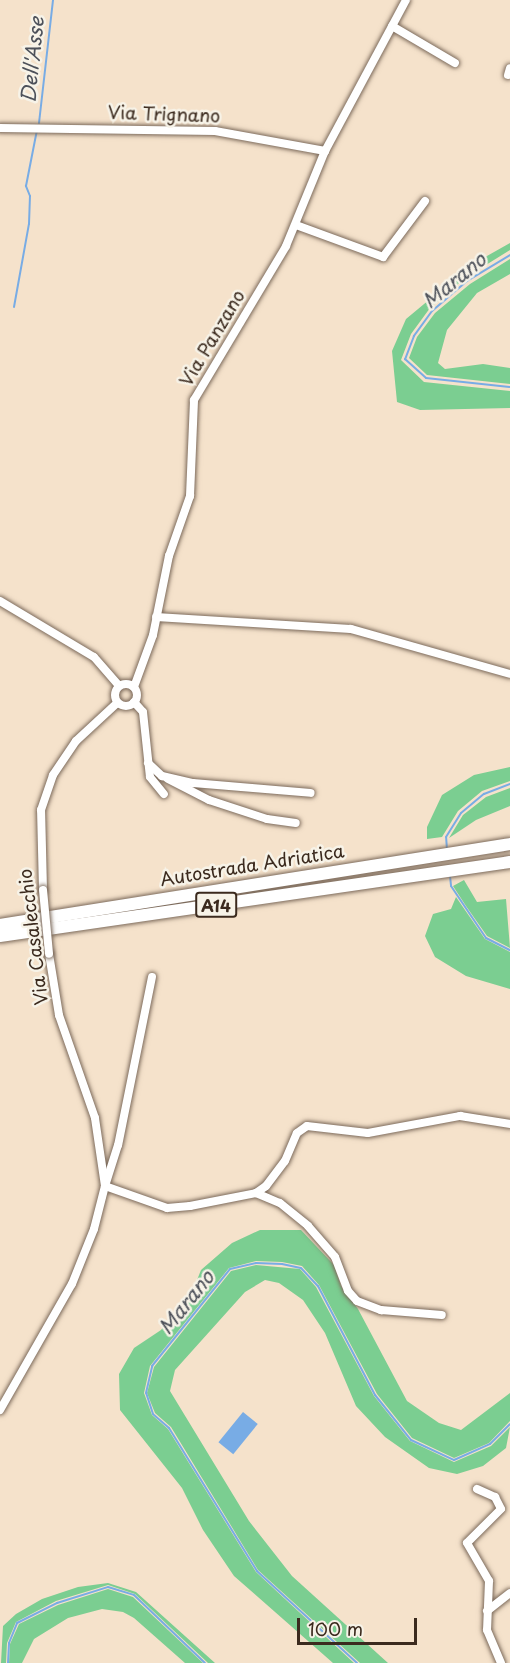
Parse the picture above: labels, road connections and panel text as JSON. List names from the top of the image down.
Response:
{
  "streets": {
    "highway": ["Autostrada Adriatica", "A14"],
    "street": ["Via Trignano", "Via Panzano", "Via Casalecchio"]
  },
  "crossings": [
    ["Via Trignano", "Via Panzano"],
    ["Via Panzano", "Via Casalecchio"]
  ],
  "water": ["Dell'Asse", "Marano"],
  "scale_bar": "100 m"
}
